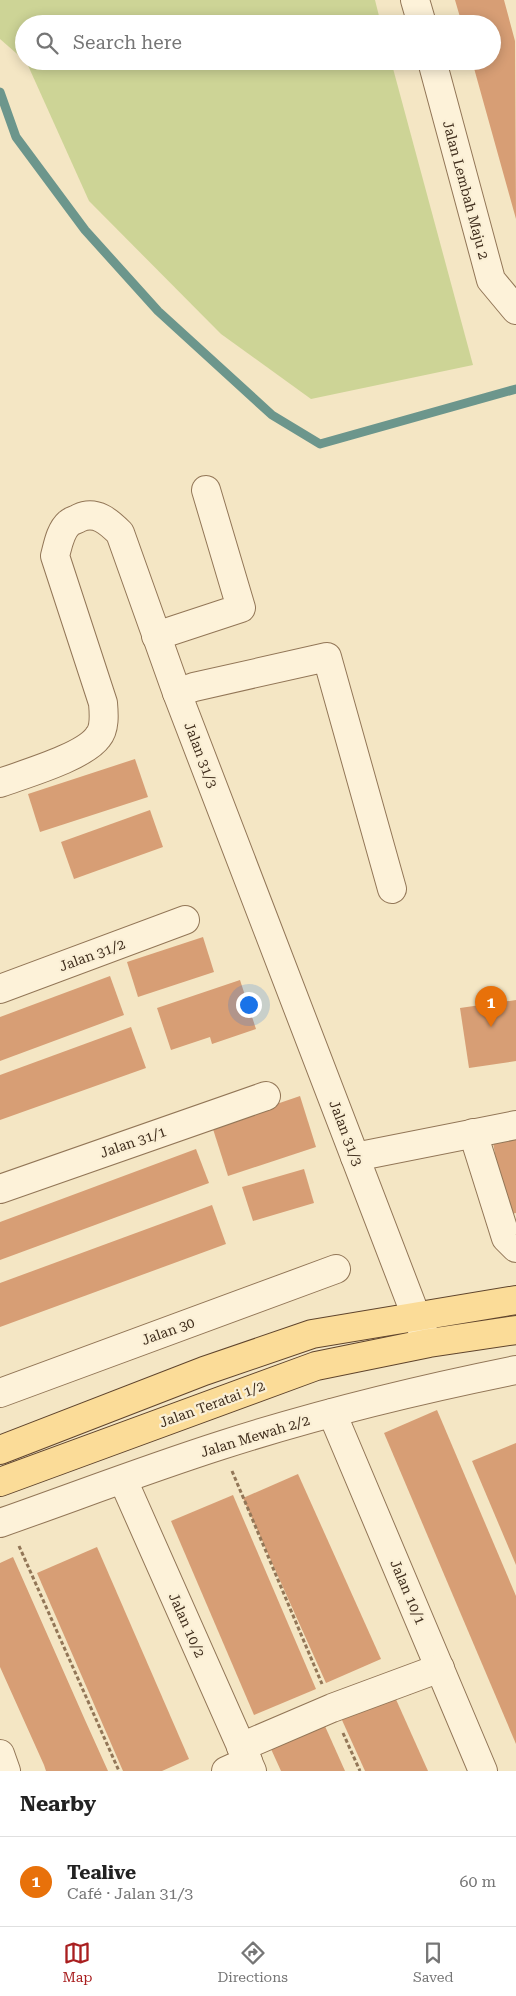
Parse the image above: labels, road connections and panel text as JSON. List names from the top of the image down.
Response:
{
  "streets": {
    "main road": ["Jalan Teratai 1/2"],
    "street": [
      "Jalan Lembah Maju 2",
      "Jalan 31/3",
      "Jalan 31/2",
      "Jalan 31/1",
      "Jalan 30",
      "Jalan Mewah 2/2",
      "Jalan 10/1",
      "Jalan 10/2"
    ]
  },
  "crossings": [
    ["Jalan 31/3", "Jalan Teratai 1/2"],
    ["Jalan Mewah 2/2", "Jalan 10/1"],
    ["Jalan Mewah 2/2", "Jalan 10/2"]
  ],
  "page": {
    "search": "Search here",
    "pins": "1",
    "heading": "Nearby",
    "list": [
      {
        "mark": "1",
        "name": "Tealive",
        "note": "Café · Jalan 31/3",
        "value": "60 m"
      }
    ],
    "nav": ["Map", "Directions", "Saved"]
  }
}
